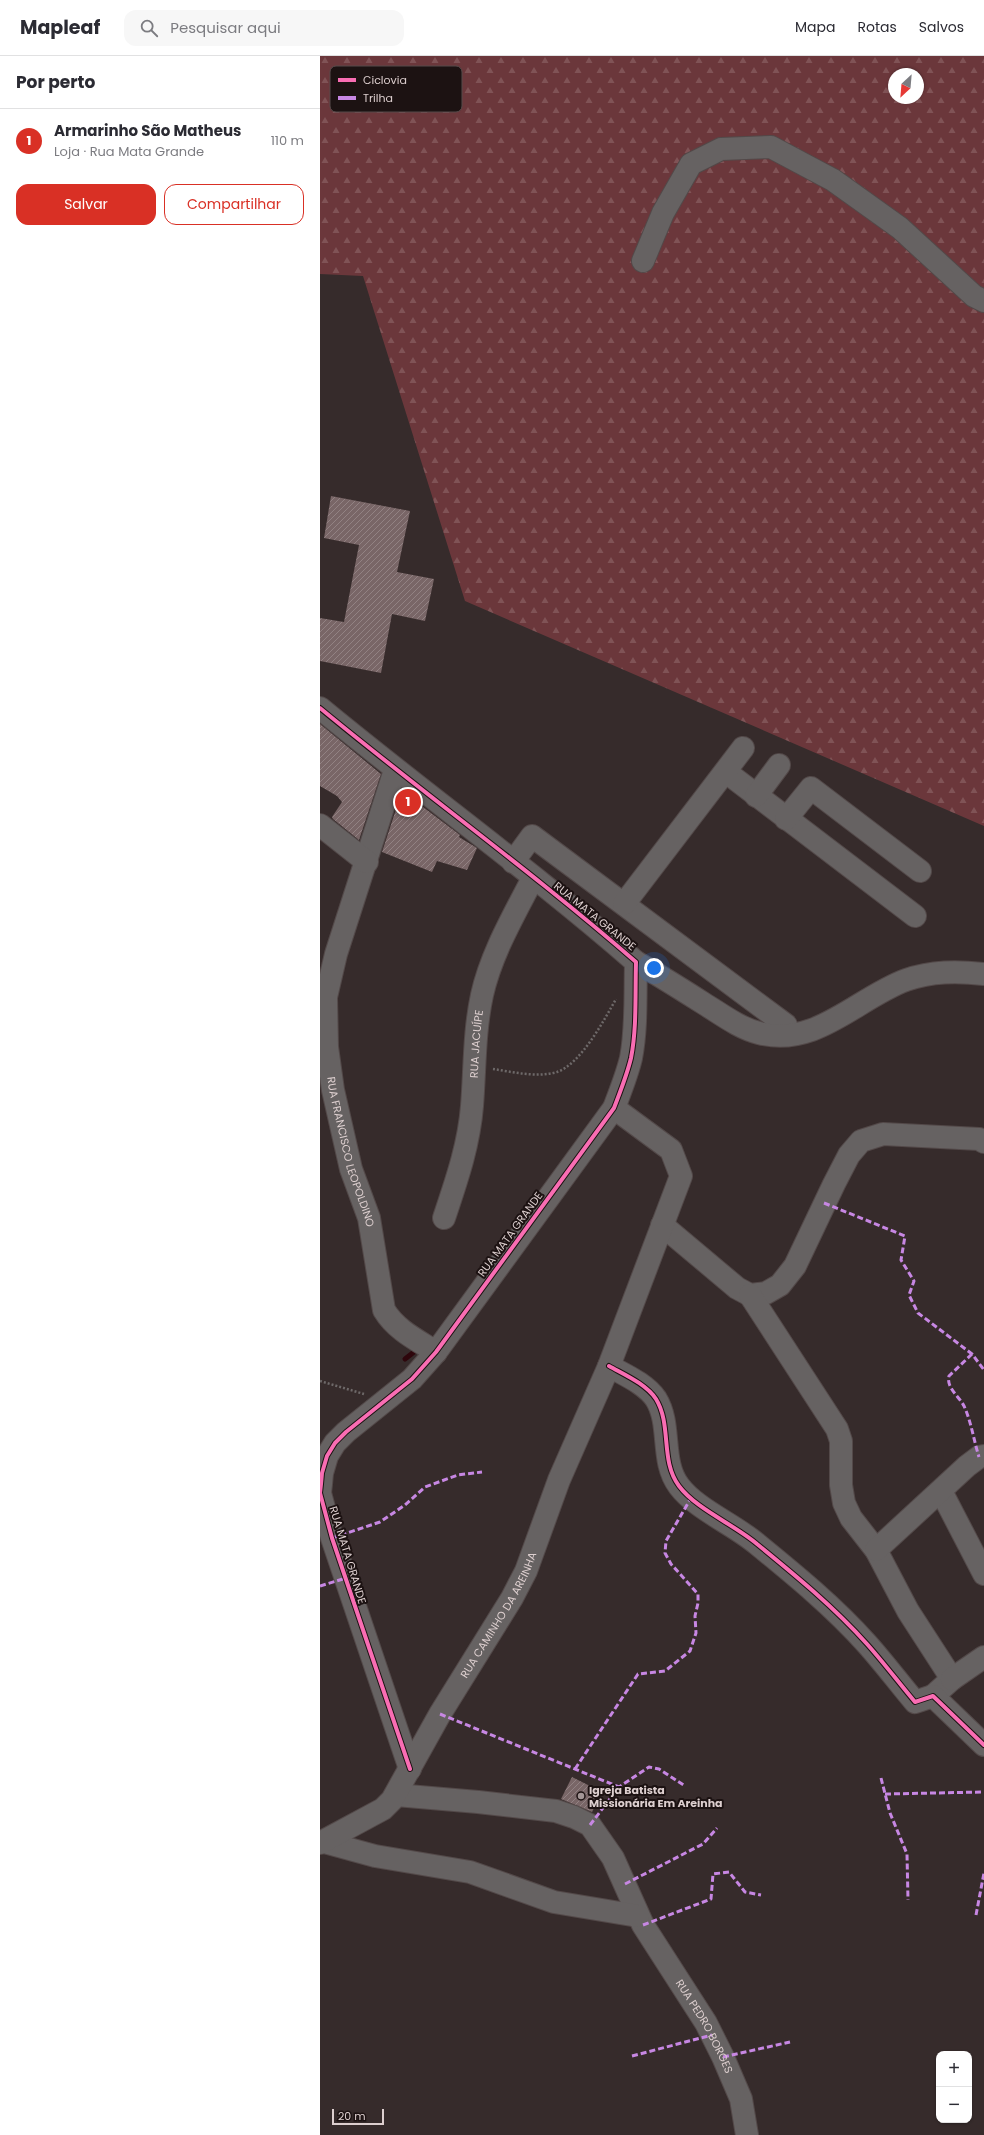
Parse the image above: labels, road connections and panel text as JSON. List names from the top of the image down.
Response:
{
  "streets": {
    "street": [
      "RUA MATA GRANDE",
      "RUA JACUÍPE",
      "RUA FRANCISCO LEOPOLDINO",
      "RUA CAMINHO DA AREINHA",
      "RUA PEDRO BORGES"
    ]
  },
  "crossings": [
    ["RUA MATA GRANDE", "RUA JACUÍPE"],
    ["RUA MATA GRANDE", "RUA FRANCISCO LEOPOLDINO"],
    ["RUA MATA GRANDE", "RUA CAMINHO DA AREINHA"],
    ["RUA CAMINHO DA AREINHA", "RUA PEDRO BORGES"]
  ],
  "places": ["Igreja Batista Missionária Em Areinha"],
  "legend": ["Ciclovia", "Trilha"],
  "scale_bar": "20 m",
  "north": "bottom left",
  "page": {
    "header": "Mapleaf",
    "search": "Pesquisar aqui",
    "nav": ["Mapa", "Rotas", "Salvos"],
    "heading": "Por perto",
    "list": [
      {
        "mark": "1",
        "name": "Armarinho São Matheus",
        "note": "Loja · Rua Mata Grande",
        "value": "110 m"
      }
    ],
    "buttons": ["Salvar", "Compartilhar"],
    "pins": "1",
    "map_buttons": ["+", "−"],
    "scale": "20 m"
  }
}
